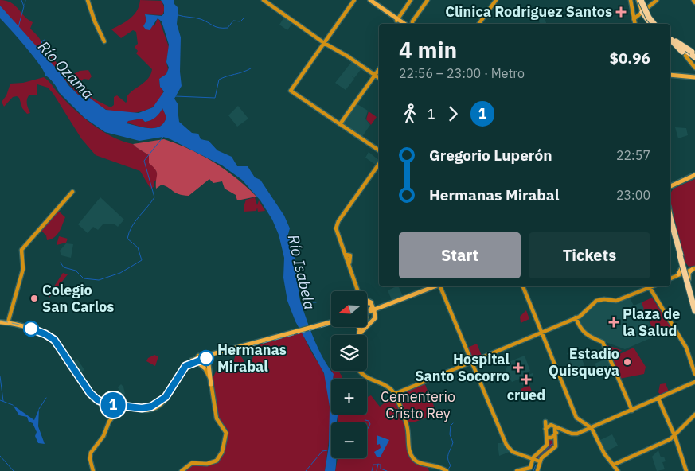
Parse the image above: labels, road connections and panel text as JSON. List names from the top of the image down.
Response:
{
  "water": ["Río Ozama", "Río Isabela"],
  "parks": ["Cementerio Cristo Rey"],
  "places": {
    "health": [
      "Clinica Rodriguez Santos",
      "Plaza de la Salud",
      "Hospital Santo Socorro",
      "crued"
    ],
    "other": ["Colegio San Carlos", "Hermanas Mirabal", "Estadio Quisqueya"]
  },
  "lines": ["metro line 1"],
  "north": "left",
  "page": {
    "on_map": "1",
    "heading": ["4 min", "22:56 – 23:00 · Metro", "$0.96"],
    "legs": ["1", "1"],
    "list": [
      {
        "name": "Gregorio Luperón",
        "value": "22:57"
      },
      {
        "name": "Hermanas Mirabal",
        "value": "23:00"
      }
    ],
    "buttons": ["Start", "Tickets"],
    "map_buttons": ["+", "−"]
  }
}
